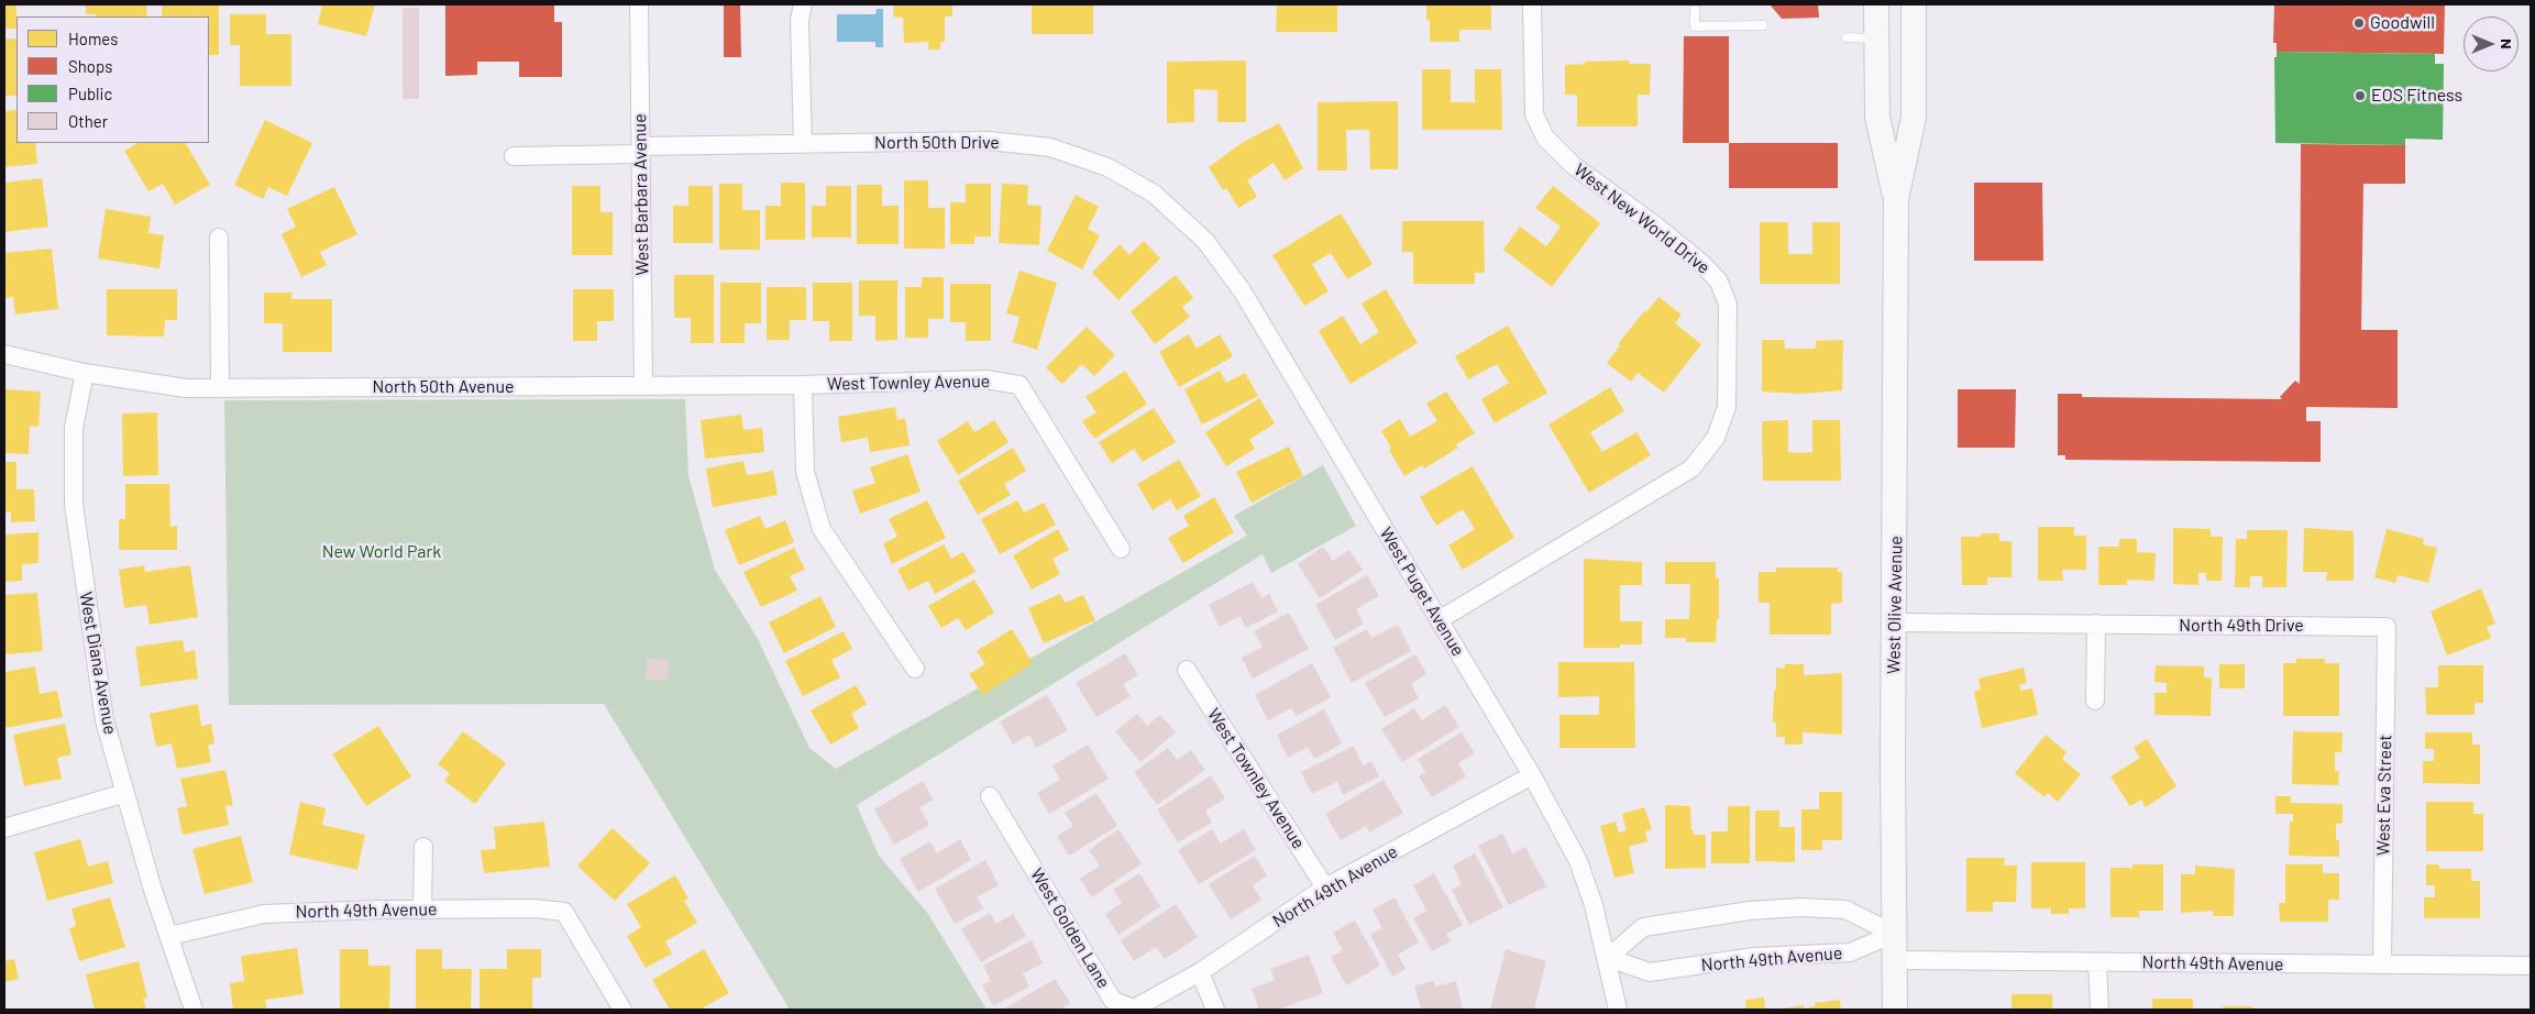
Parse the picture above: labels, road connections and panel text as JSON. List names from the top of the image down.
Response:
{
  "streets": {
    "main road": ["West Olive Avenue"],
    "street": [
      "North 50th Drive",
      "West Barbara Avenue",
      "West New World Drive",
      "West Townley Avenue",
      "North 50th Avenue",
      "West Puget Avenue",
      "North 49th Drive",
      "West Diana Avenue",
      "West Eva Street",
      "North 49th Avenue",
      "West Golden Lane"
    ]
  },
  "crossings": [
    ["North 50th Drive", "West Barbara Avenue"],
    ["North 50th Drive", "West Puget Avenue"],
    ["West Barbara Avenue", "North 50th Avenue"],
    ["West New World Drive", "West Puget Avenue"],
    ["West Townley Avenue", "North 50th Avenue"],
    ["West Townley Avenue", "North 49th Avenue"],
    ["North 50th Avenue", "West Diana Avenue"],
    ["West Puget Avenue", "North 49th Avenue"],
    ["West Olive Avenue", "North 49th Drive"],
    ["West Olive Avenue", "North 49th Avenue"],
    ["North 49th Drive", "West Eva Street"],
    ["West Diana Avenue", "North 49th Avenue"],
    ["West Eva Street", "North 49th Avenue"],
    ["North 49th Avenue", "West Golden Lane"]
  ],
  "parks": ["New World Park"],
  "places": ["Goodwill", "EOS Fitness"],
  "legend": [
    "Homes",
    "Shops",
    "Public",
    "Other"
  ],
  "north": "right"
}
